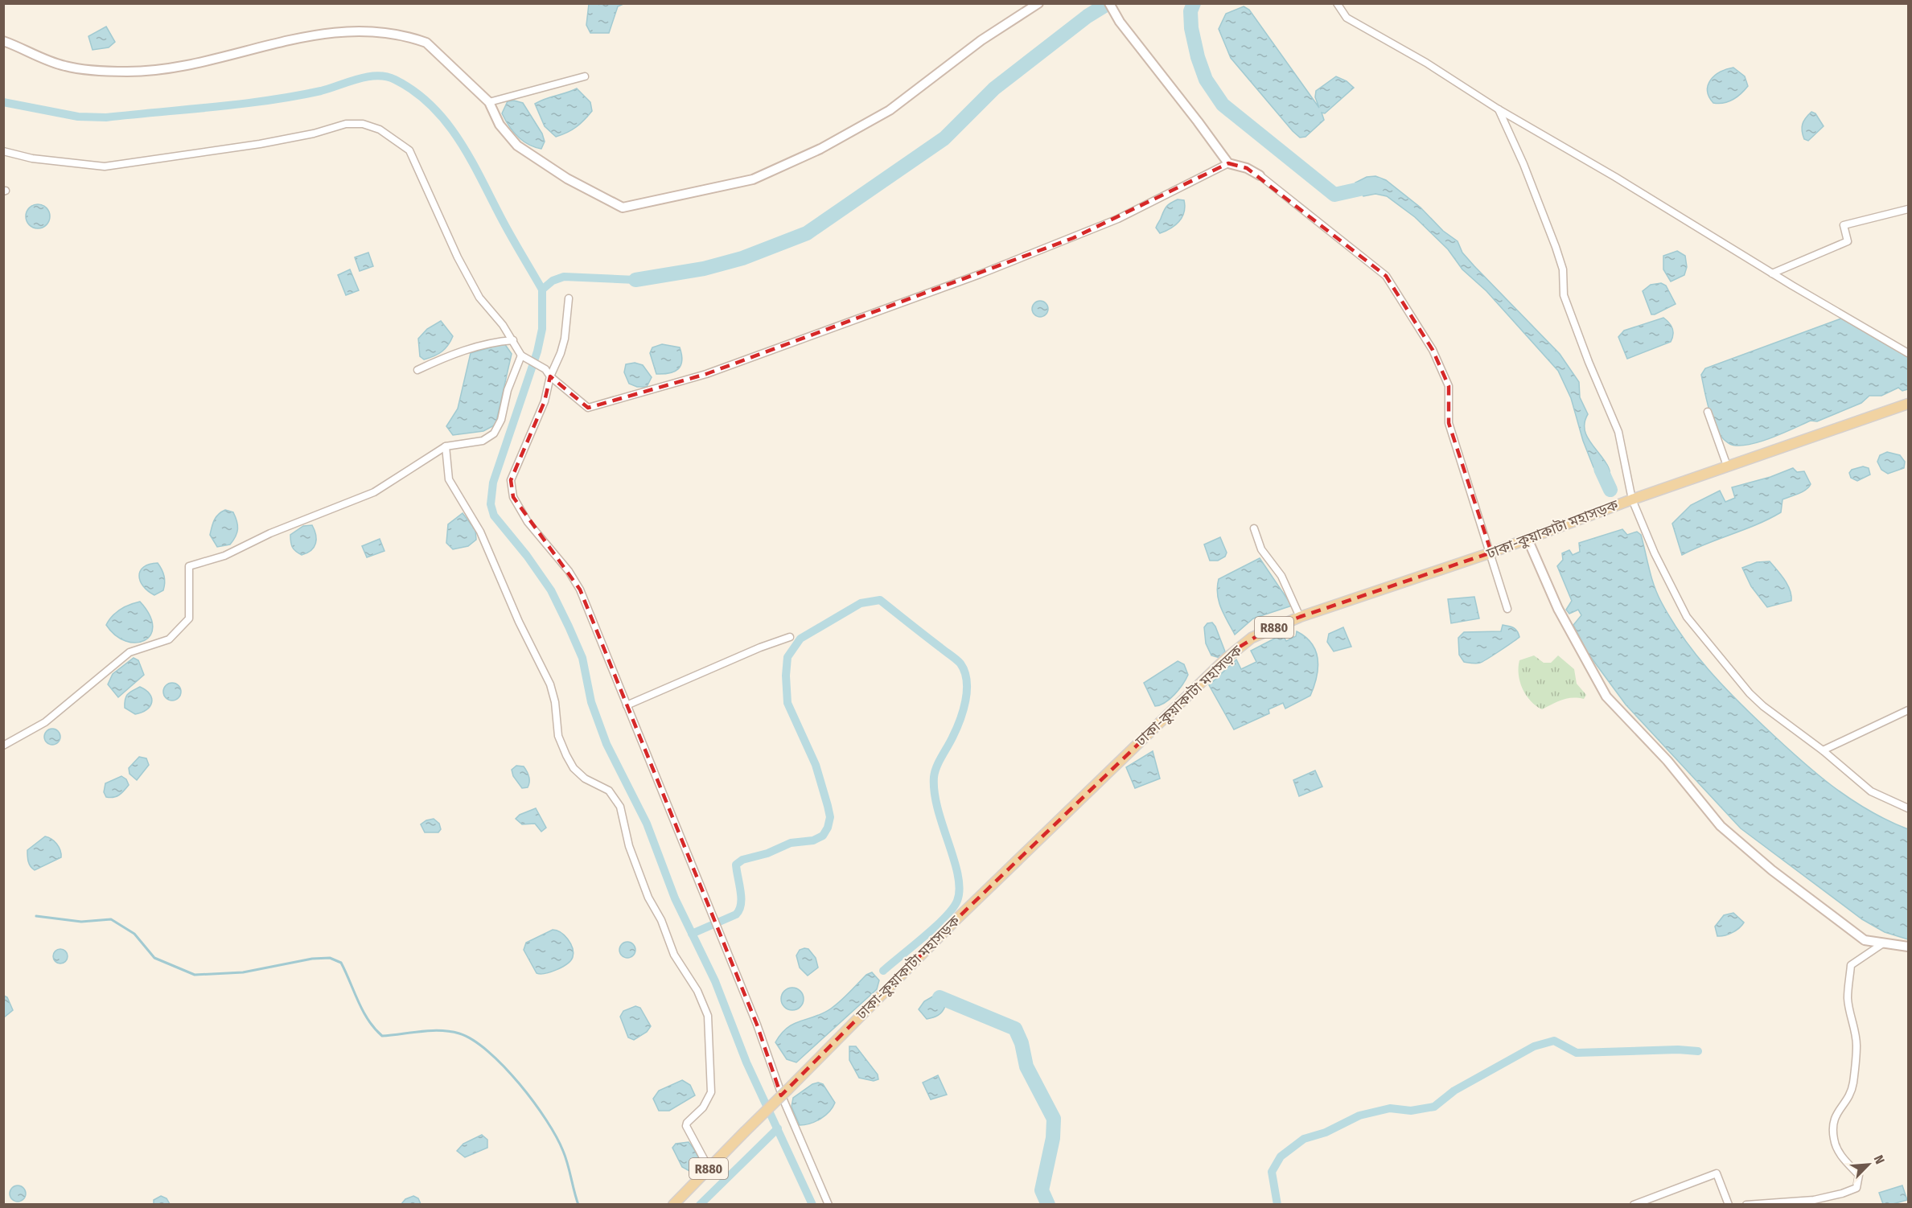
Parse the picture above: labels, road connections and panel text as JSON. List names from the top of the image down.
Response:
{
  "streets": {
    "main road": ["ঢাকা-কুয়াকাটা মহাসড়ক", "R880"]
  },
  "north": "top right"
}
